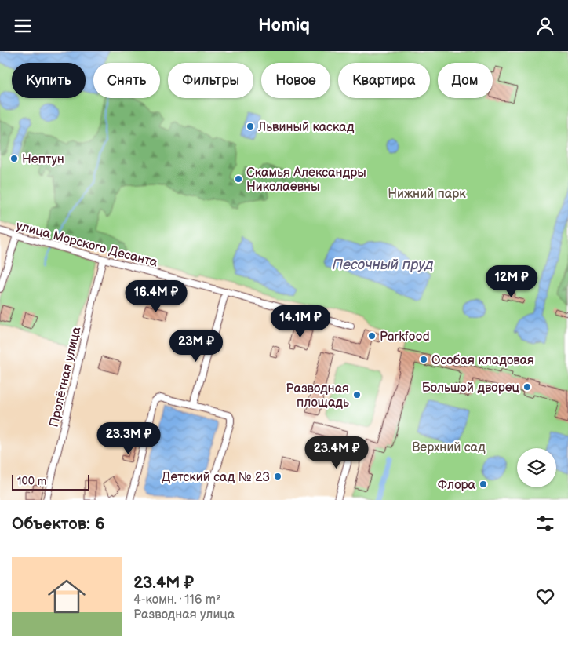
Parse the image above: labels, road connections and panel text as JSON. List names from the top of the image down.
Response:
{
  "streets": {
    "street": ["улица Морского Десанта", "Пролётная улица"]
  },
  "crossings": [
    ["улица Морского Десанта", "Пролётная улица"]
  ],
  "water": ["Песочный пруд"],
  "parks": ["Нижний парк", "Верхний сад"],
  "places": [
    "Львиный каскад",
    "Нептун",
    "Скамья Александры Николаевны",
    "Parkfood",
    "Особая кладовая",
    "Большой дворец",
    "Разводная площадь",
    "Детский сад № 23",
    "Флора"
  ],
  "scale_bar": "100 m",
  "page": {
    "header": "Homiq",
    "chip": [
      "Купить",
      "Снять",
      "Фильтры",
      "Новое",
      "Квартира",
      "Дом"
    ],
    "price": [
      "12M ₽",
      "16.4M ₽",
      "14.1M ₽",
      "23M ₽",
      "23.3M ₽",
      "23.4M ₽"
    ],
    "scale": "100 m",
    "heading": "Объектов: 6",
    "list": [
      {
        "name": "23.4M ₽",
        "note": "4-комн. · 116 m² · Разводная улица"
      }
    ]
  }
}
